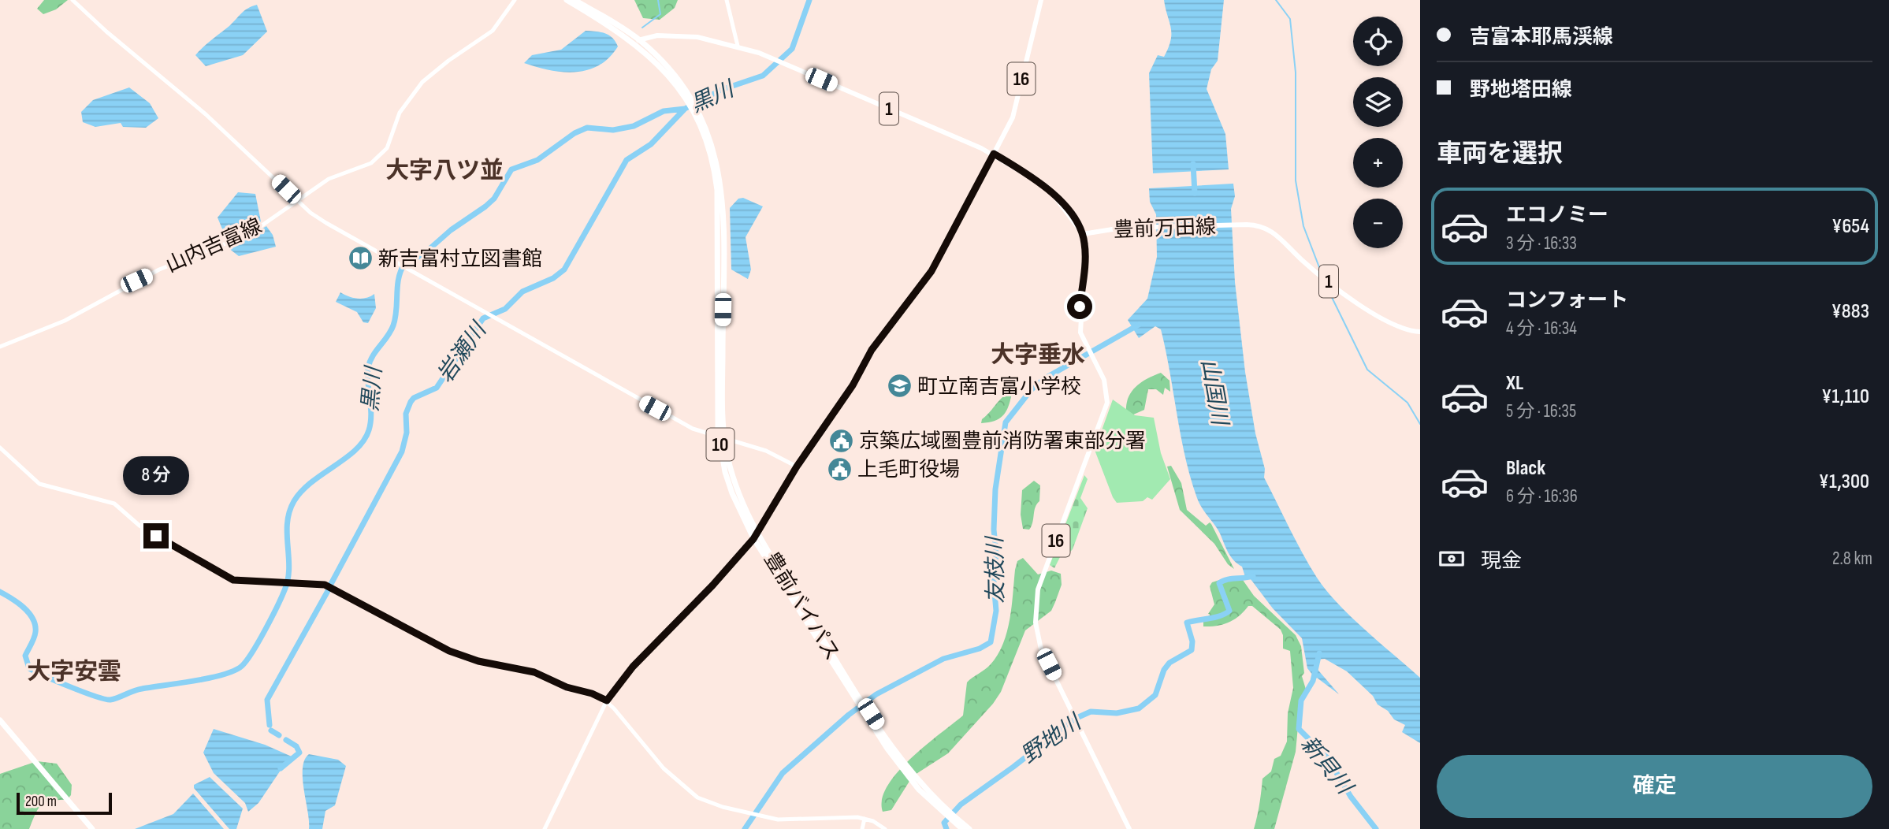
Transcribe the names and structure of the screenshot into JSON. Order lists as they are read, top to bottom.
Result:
{
  "streets": {
    "highway": ["10", "豊前バイパス"],
    "main road": [
      "16",
      "1",
      "豊前万田線",
      "山内吉富線"
    ]
  },
  "crossings": [
    ["16", "1"],
    ["16", "豊前万田線"],
    ["1", "豊前万田線"],
    ["1", "10"],
    ["1", "豊前バイパス"],
    ["10", "豊前バイパス"]
  ],
  "districts": ["大字八ツ並", "大字垂水", "大字安雲"],
  "water": [
    "黒川",
    "岩瀬川",
    "山国川",
    "友枝川",
    "野地川",
    "新貝川"
  ],
  "places": {
    "library": ["新吉富村立図書館"],
    "school or university": ["町立南吉富小学校"],
    "public building": ["京築広域圏豊前消防署東部分署", "上毛町役場"]
  },
  "scale_bar": "200 m",
  "page": {
    "banner": ["吉富本耶馬渓線", "野地塔田線"],
    "map_buttons": ["+", "−"],
    "heading": "車両を選択",
    "list": [
      {
        "name": "エコノミー",
        "note": "3 分 · 16:33",
        "value": "¥654"
      },
      {
        "name": "コンフォート",
        "note": "4 分 · 16:34",
        "value": "¥883"
      },
      {
        "name": "XL",
        "note": "5 分 · 16:35",
        "value": "¥1,110"
      },
      {
        "name": "Black",
        "note": "6 分 · 16:36",
        "value": "¥1,300"
      }
    ],
    "bubble": "8 分",
    "pay": ["現金", "2.8 km"],
    "buttons": "確定",
    "scale": "200 m"
  }
}
